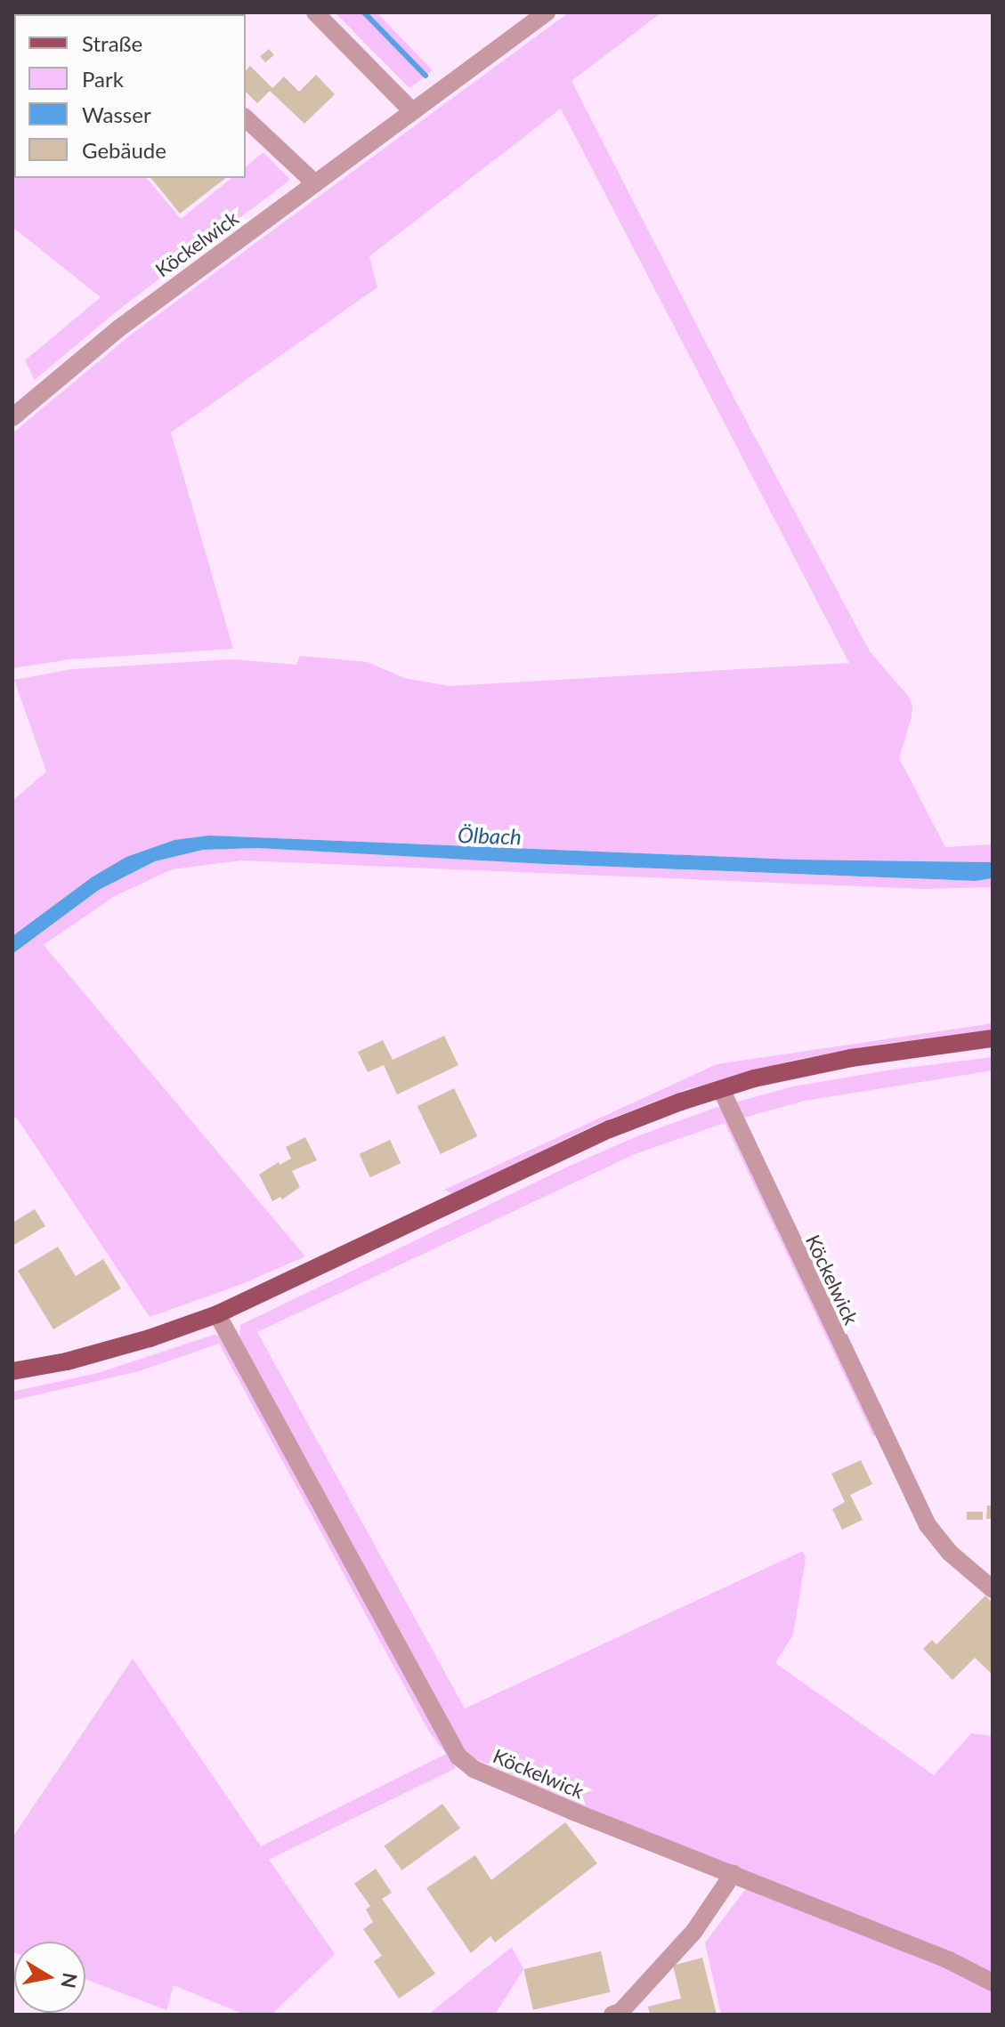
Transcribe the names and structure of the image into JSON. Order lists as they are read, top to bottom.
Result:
{
  "streets": {
    "street": ["Köckelwick"]
  },
  "water": ["Ölbach"],
  "legend": [
    "Straße",
    "Park",
    "Wasser",
    "Gebäude"
  ],
  "north": "right"
}
